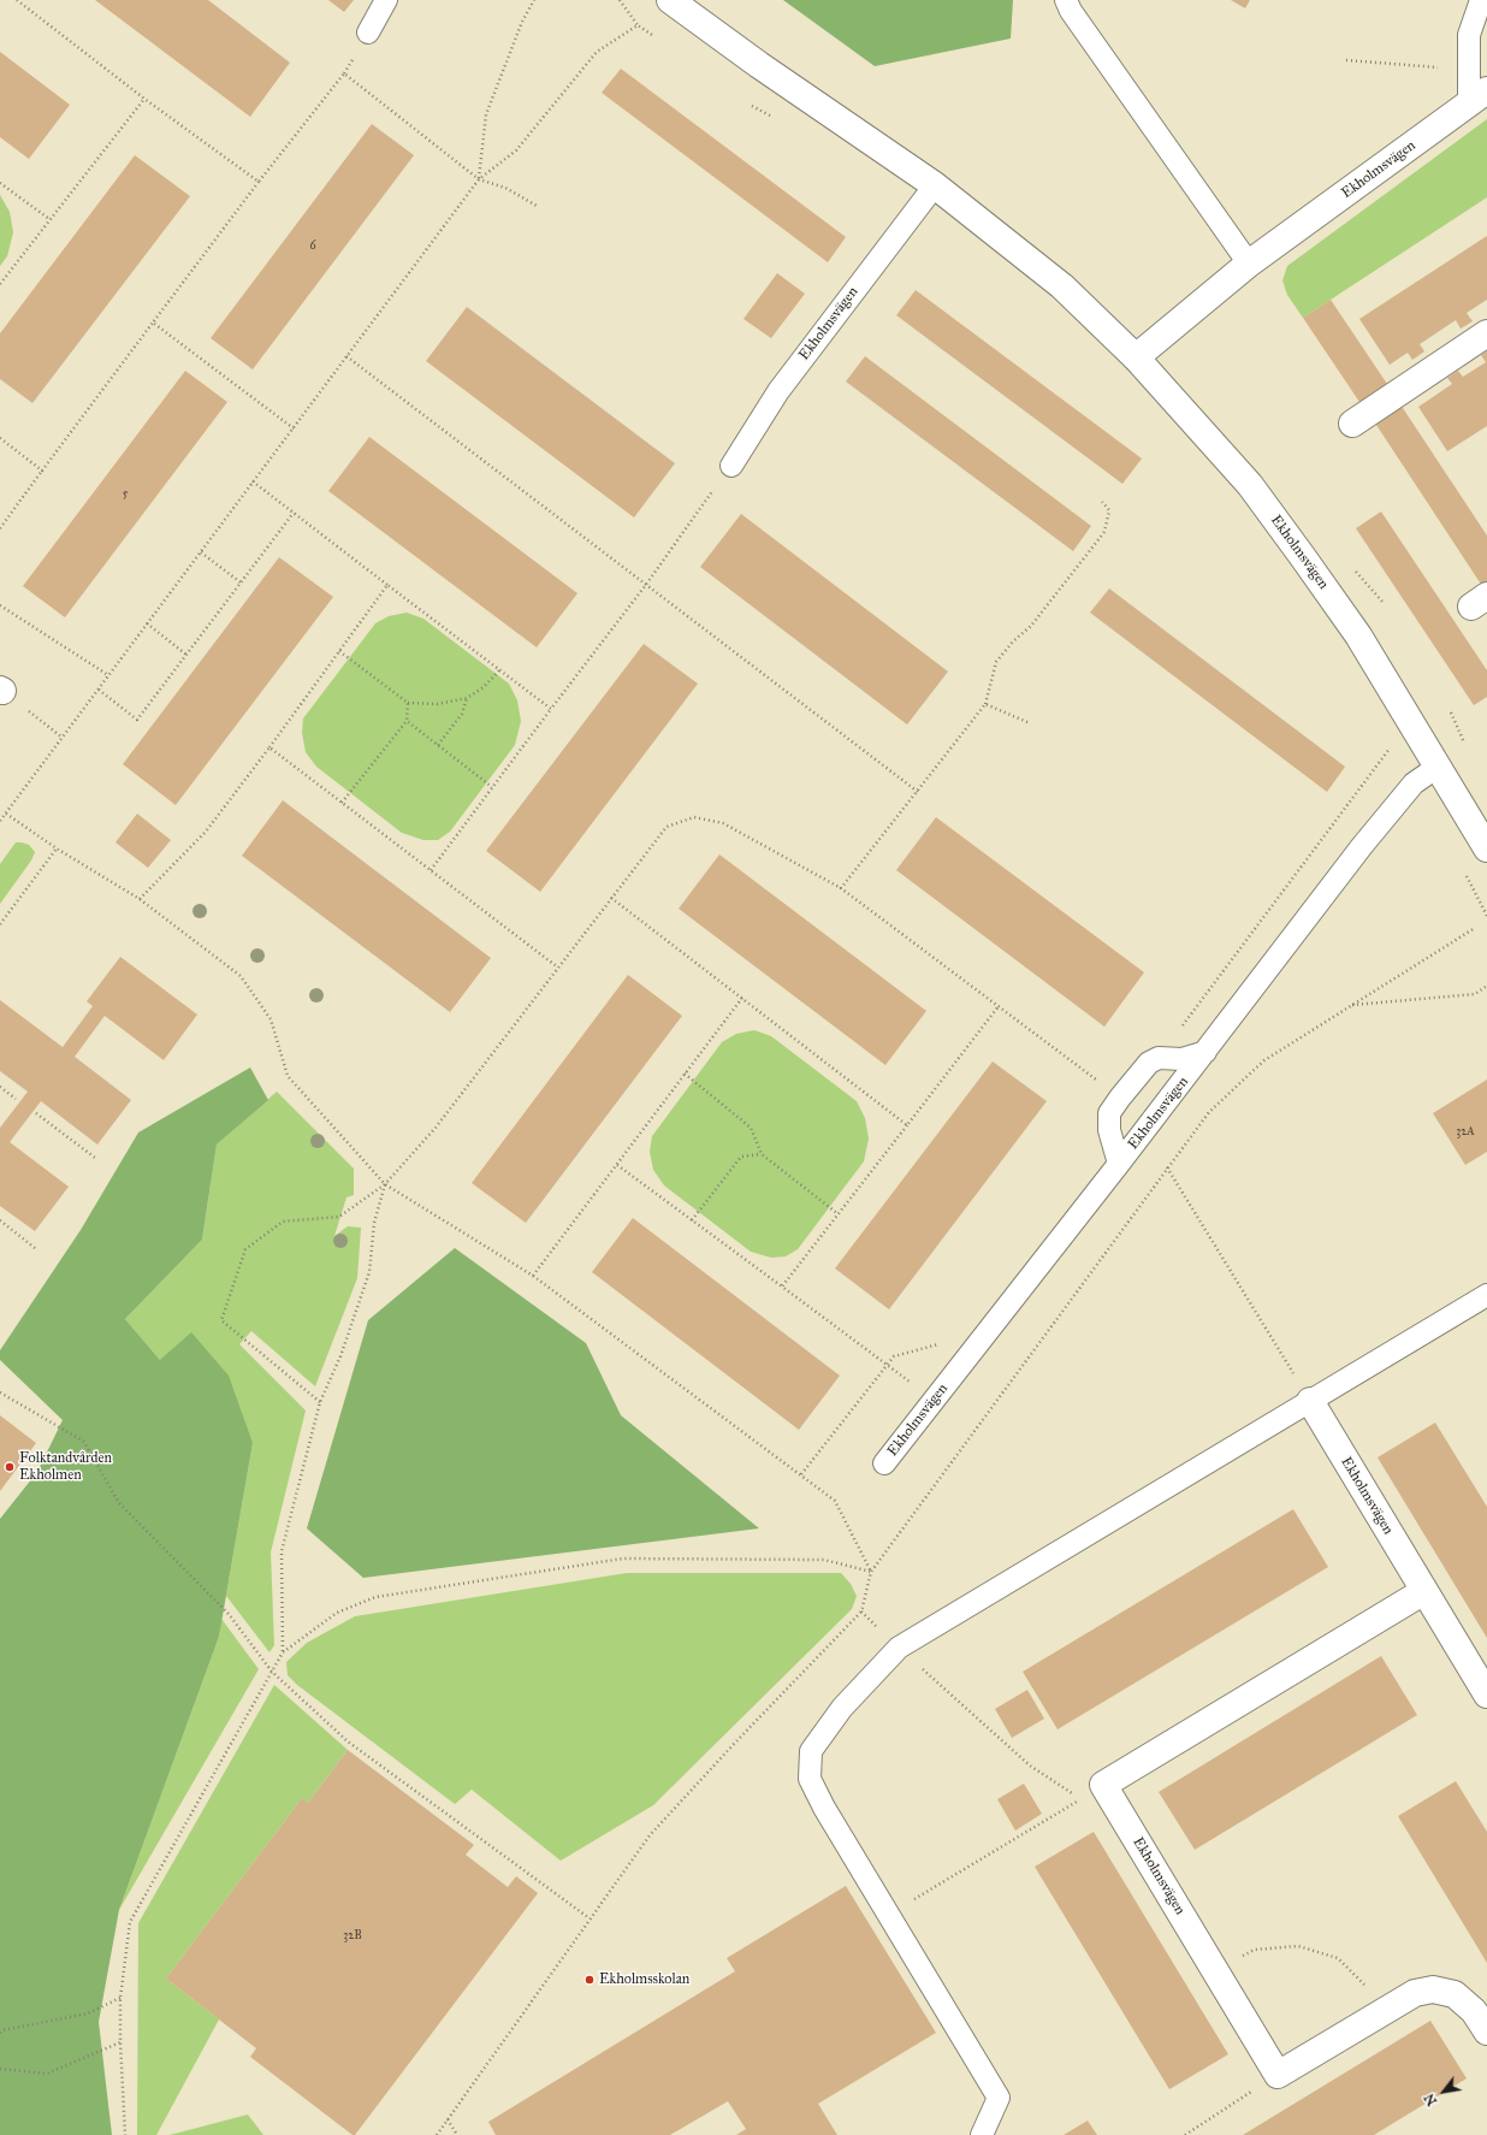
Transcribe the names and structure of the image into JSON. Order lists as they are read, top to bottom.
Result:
{
  "streets": {
    "street": ["Ekholmsvägen"]
  },
  "places": ["Folktandvården Ekholmen", "Ekholmsskolan"],
  "house_numbers": [
    "6",
    "5",
    "32A",
    "32B"
  ],
  "north": "bottom left"
}
